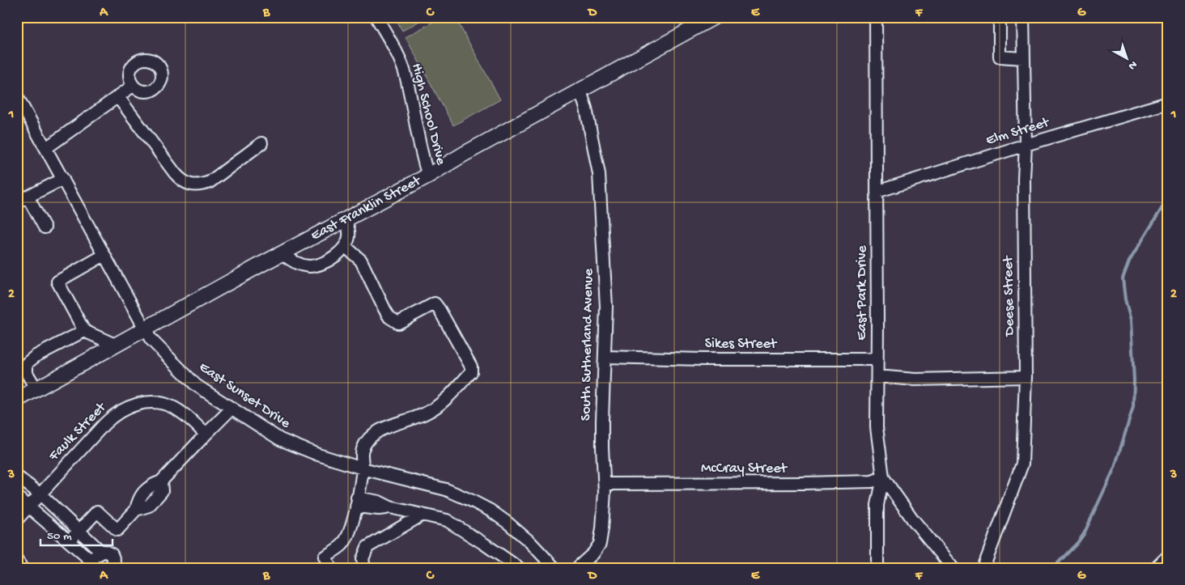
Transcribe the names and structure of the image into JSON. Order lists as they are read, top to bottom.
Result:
{
  "streets": {
    "main road": ["East Franklin Street"],
    "street": [
      "High School Drive",
      "Elm Street",
      "East Park Drive",
      "Deese Street",
      "Sikes Street",
      "South Sutherland Avenue",
      "East Sunset Drive",
      "Faulk Street",
      "McCray Street"
    ]
  },
  "crossings": [
    ["High School Drive", "East Franklin Street"],
    ["Elm Street", "East Park Drive"],
    ["Elm Street", "Deese Street"],
    ["East Franklin Street", "South Sutherland Avenue"],
    ["East Franklin Street", "East Sunset Drive"],
    ["East Park Drive", "Sikes Street"],
    ["East Park Drive", "McCray Street"],
    ["Sikes Street", "South Sutherland Avenue"],
    ["South Sutherland Avenue", "McCray Street"]
  ],
  "scale_bar": "50 m",
  "north": "bottom right",
  "grid": {
    "columns": [
      "A",
      "B",
      "C",
      "D",
      "E",
      "F",
      "G"
    ],
    "rows": ["1", "2", "3"]
  }
}
